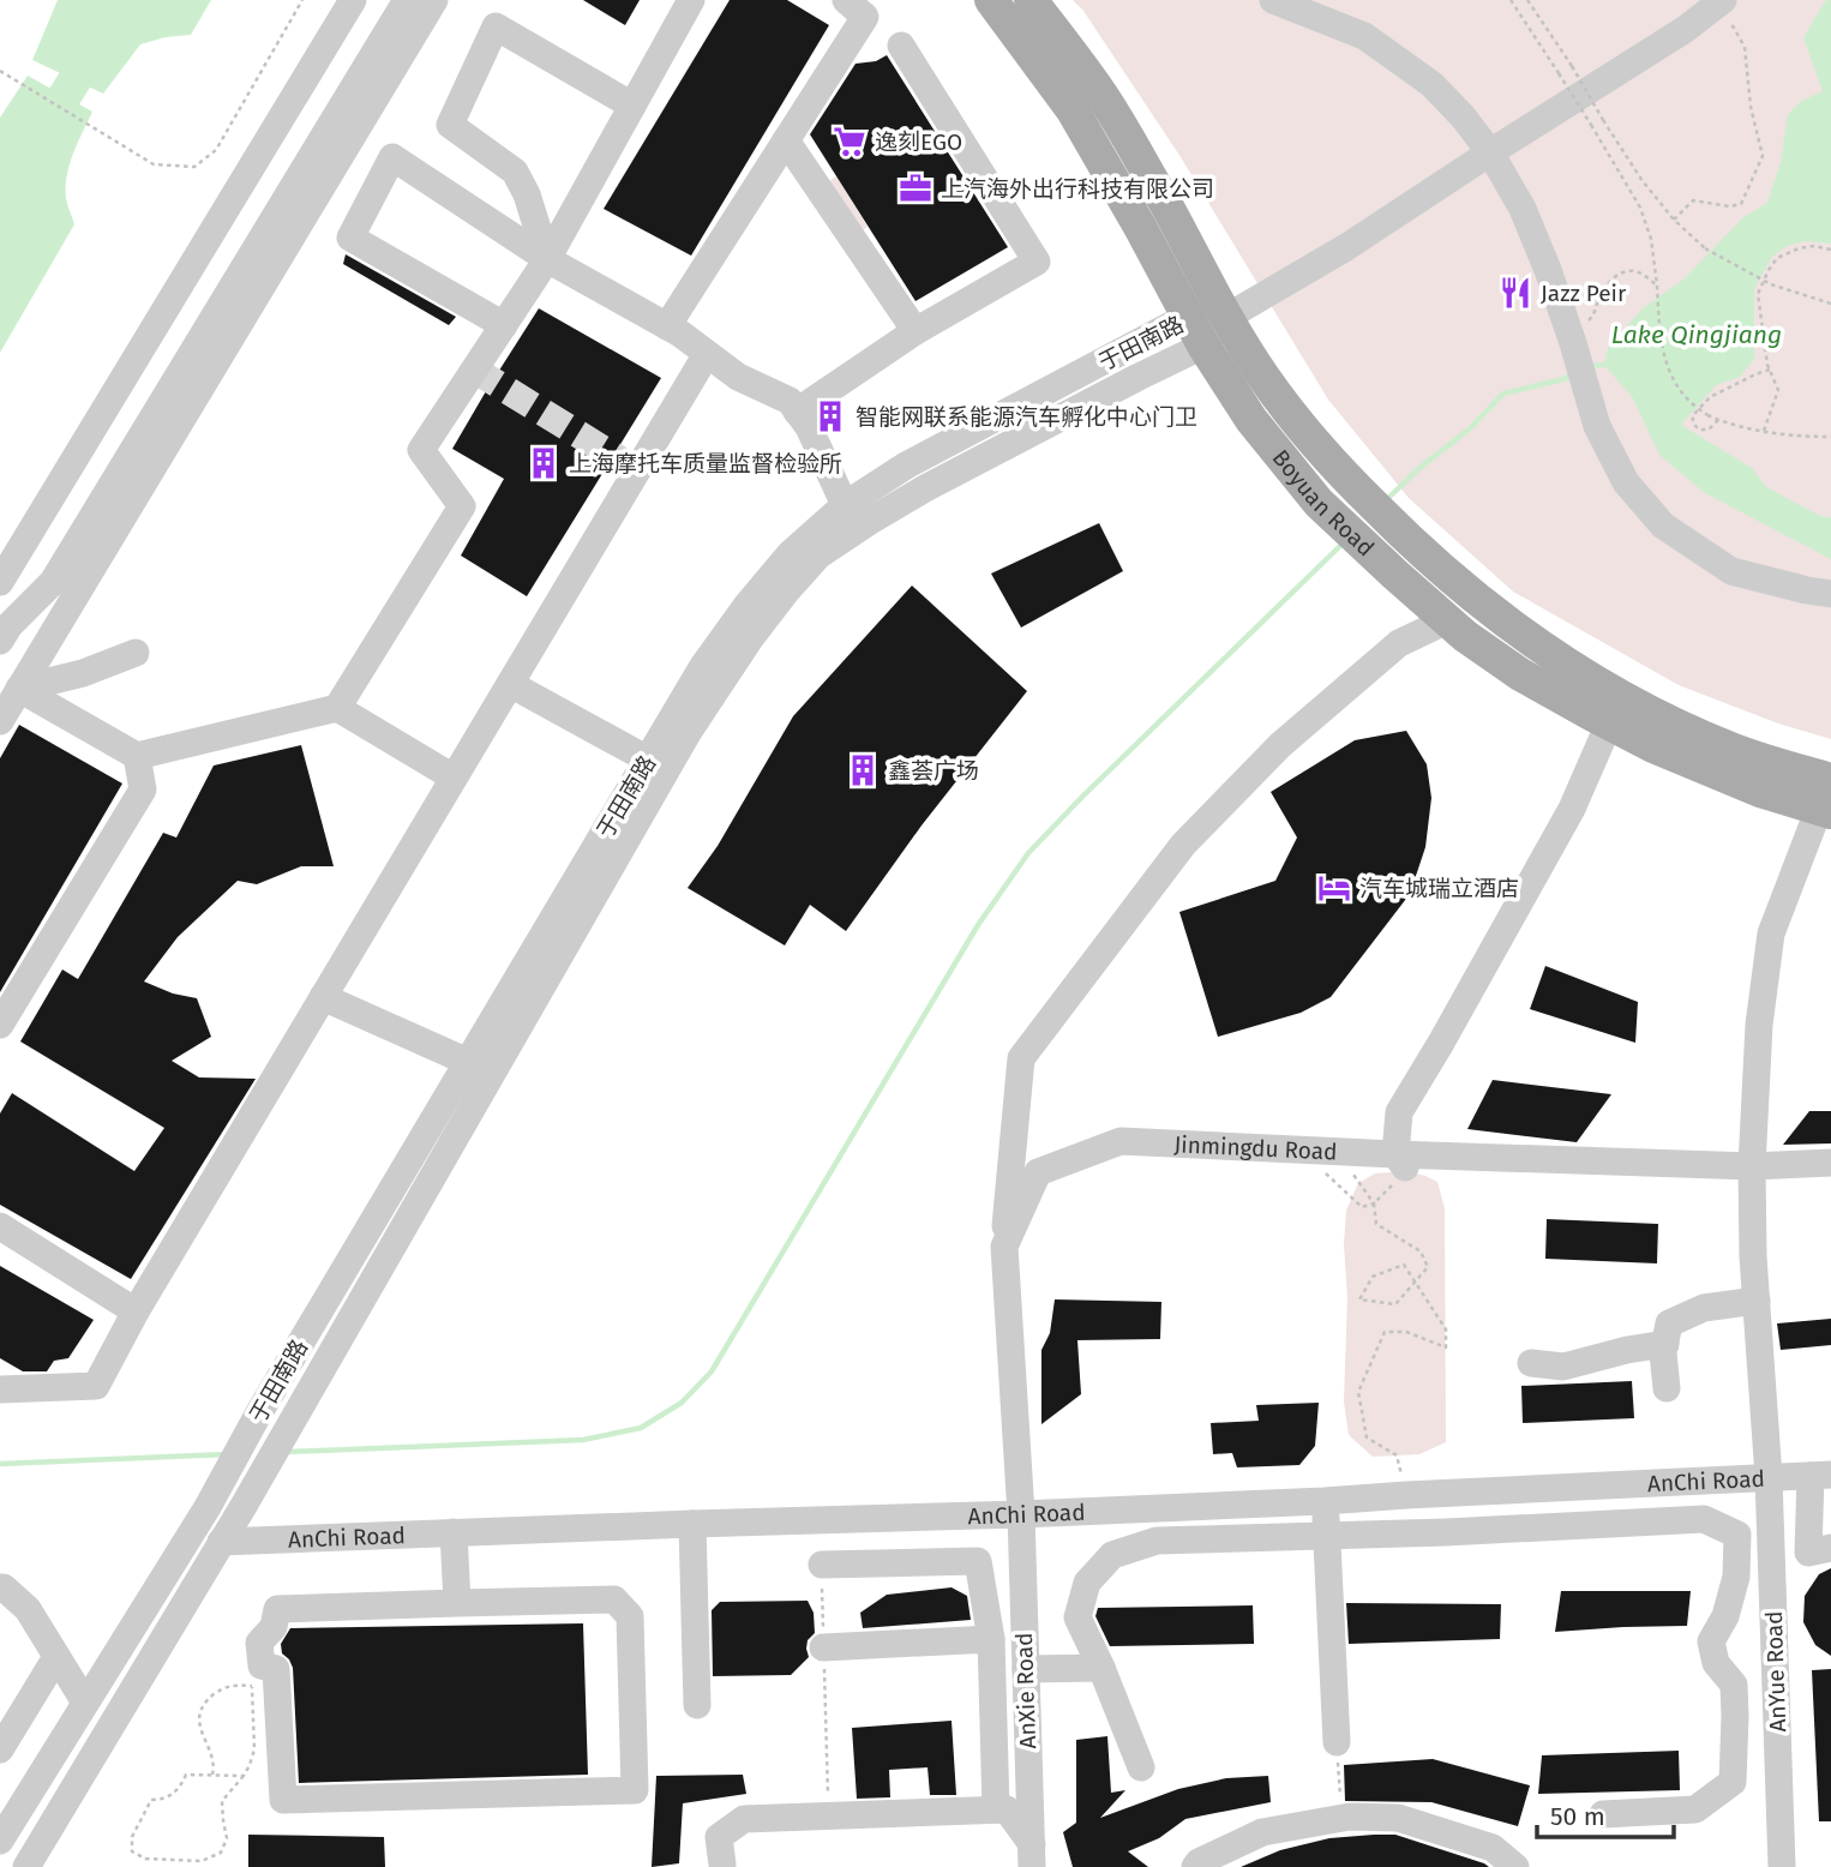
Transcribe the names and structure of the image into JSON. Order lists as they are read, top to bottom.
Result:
{
  "streets": {
    "main road": ["Boyuan Road"],
    "street": [
      "于田南路",
      "Jinmingdu Road",
      "AnChi Road",
      "AnYue Road",
      "AnXie Road"
    ]
  },
  "crossings": [
    ["于田南路", "Boyuan Road"],
    ["于田南路", "AnChi Road"],
    ["Boyuan Road", "AnYue Road"],
    ["Jinmingdu Road", "AnChi Road"],
    ["Jinmingdu Road", "AnYue Road"],
    ["Jinmingdu Road", "AnXie Road"],
    ["AnChi Road", "AnYue Road"],
    ["AnChi Road", "AnXie Road"]
  ],
  "water": ["Lake Qingjiang"],
  "places": {
    "supermarket": ["逸刻EGO"],
    "office": ["上汽海外出行科技有限公司"],
    "restaurant": ["Jazz Peir"],
    "building": ["智能网联系能源汽车孵化中心门卫", "上海摩托车质量监督检验所", "鑫荟广场"],
    "hotel": ["汽车城瑞立酒店"]
  },
  "scale_bar": "50 m"
}
